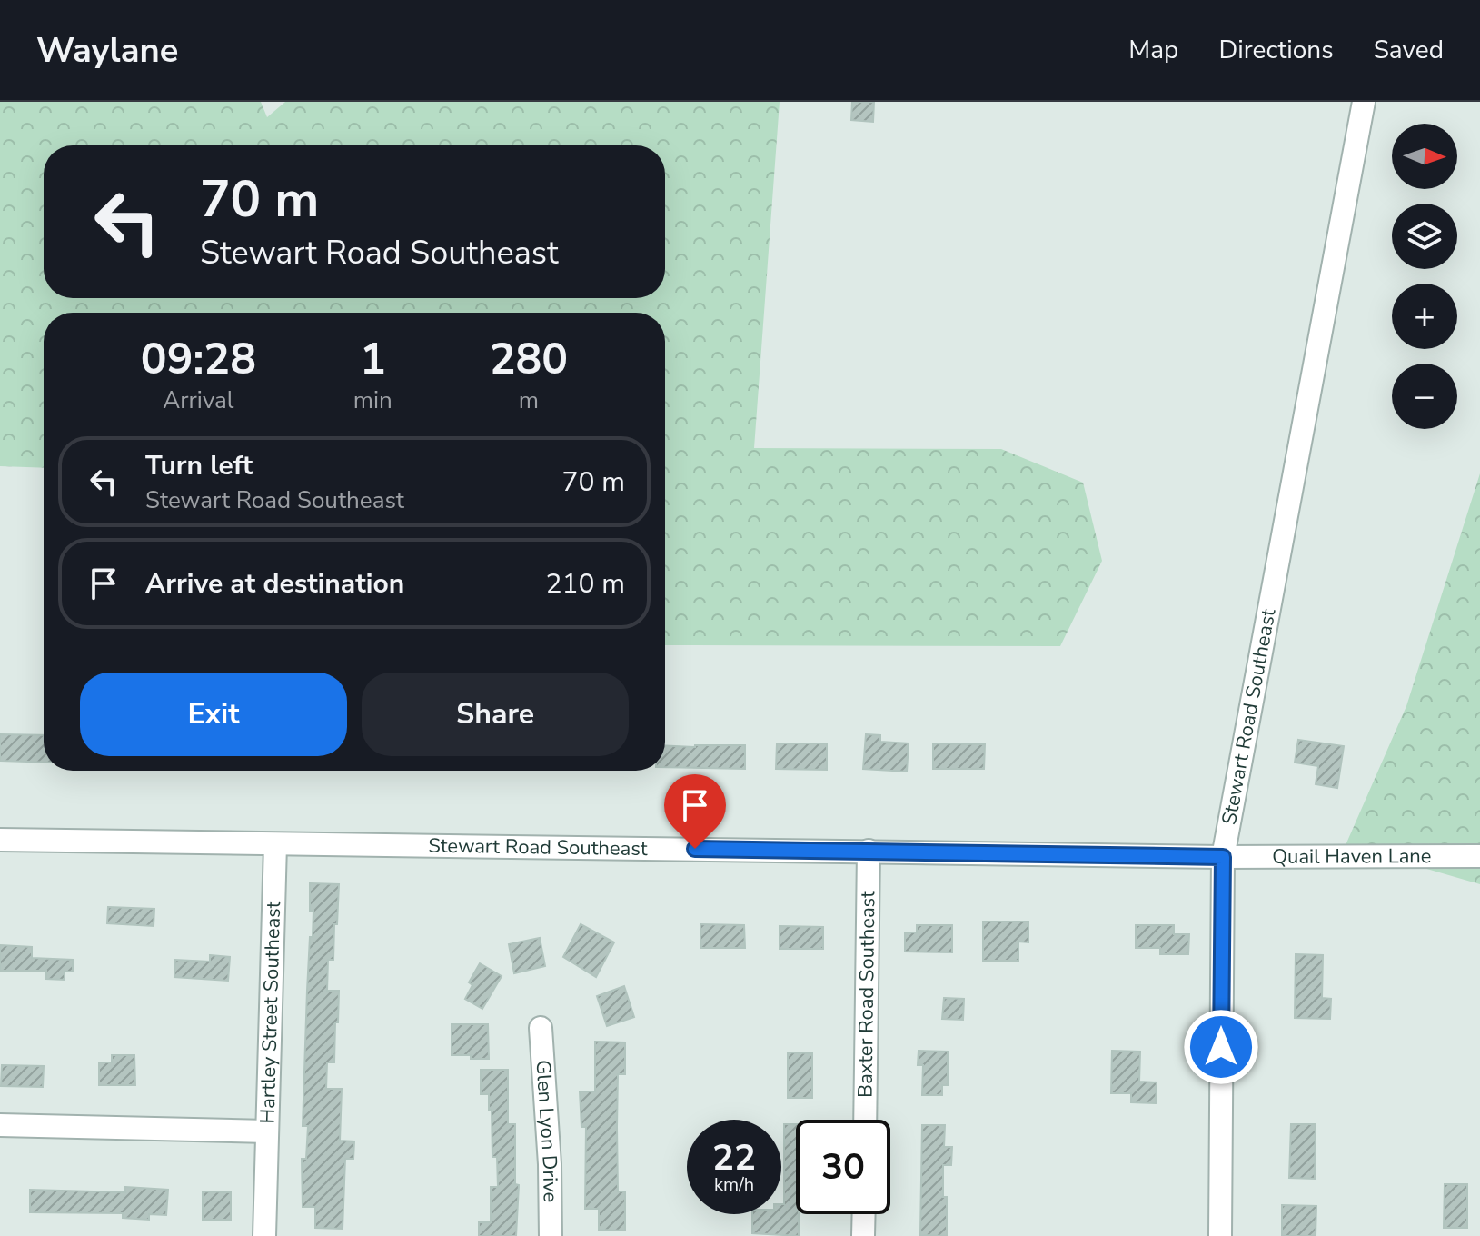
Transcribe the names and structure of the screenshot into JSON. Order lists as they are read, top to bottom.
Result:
{
  "streets": {
    "street": [
      "Stewart Road Southeast",
      "Quail Haven Lane",
      "Baxter Road Southeast",
      "Hartley Street Southeast",
      "Glen Lyon Drive"
    ]
  },
  "crossings": [
    ["Stewart Road Southeast", "Quail Haven Lane"],
    ["Stewart Road Southeast", "Baxter Road Southeast"],
    ["Stewart Road Southeast", "Hartley Street Southeast"]
  ],
  "north": "right",
  "page": {
    "header": "Waylane",
    "nav": ["Map", "Directions", "Saved"],
    "map_buttons": ["+", "−"],
    "turn": ["70 m", "Stewart Road Southeast"],
    "eta": [
      "09:28",
      "Arrival",
      "1",
      "min",
      "280",
      "m"
    ],
    "list": [
      {
        "name": "Turn left",
        "note": "Stewart Road Southeast",
        "value": "70 m"
      },
      {
        "name": "Arrive at destination",
        "value": "210 m"
      }
    ],
    "buttons": ["Exit", "Share"],
    "speed": "22 km/h",
    "limit": "30"
  }
}
